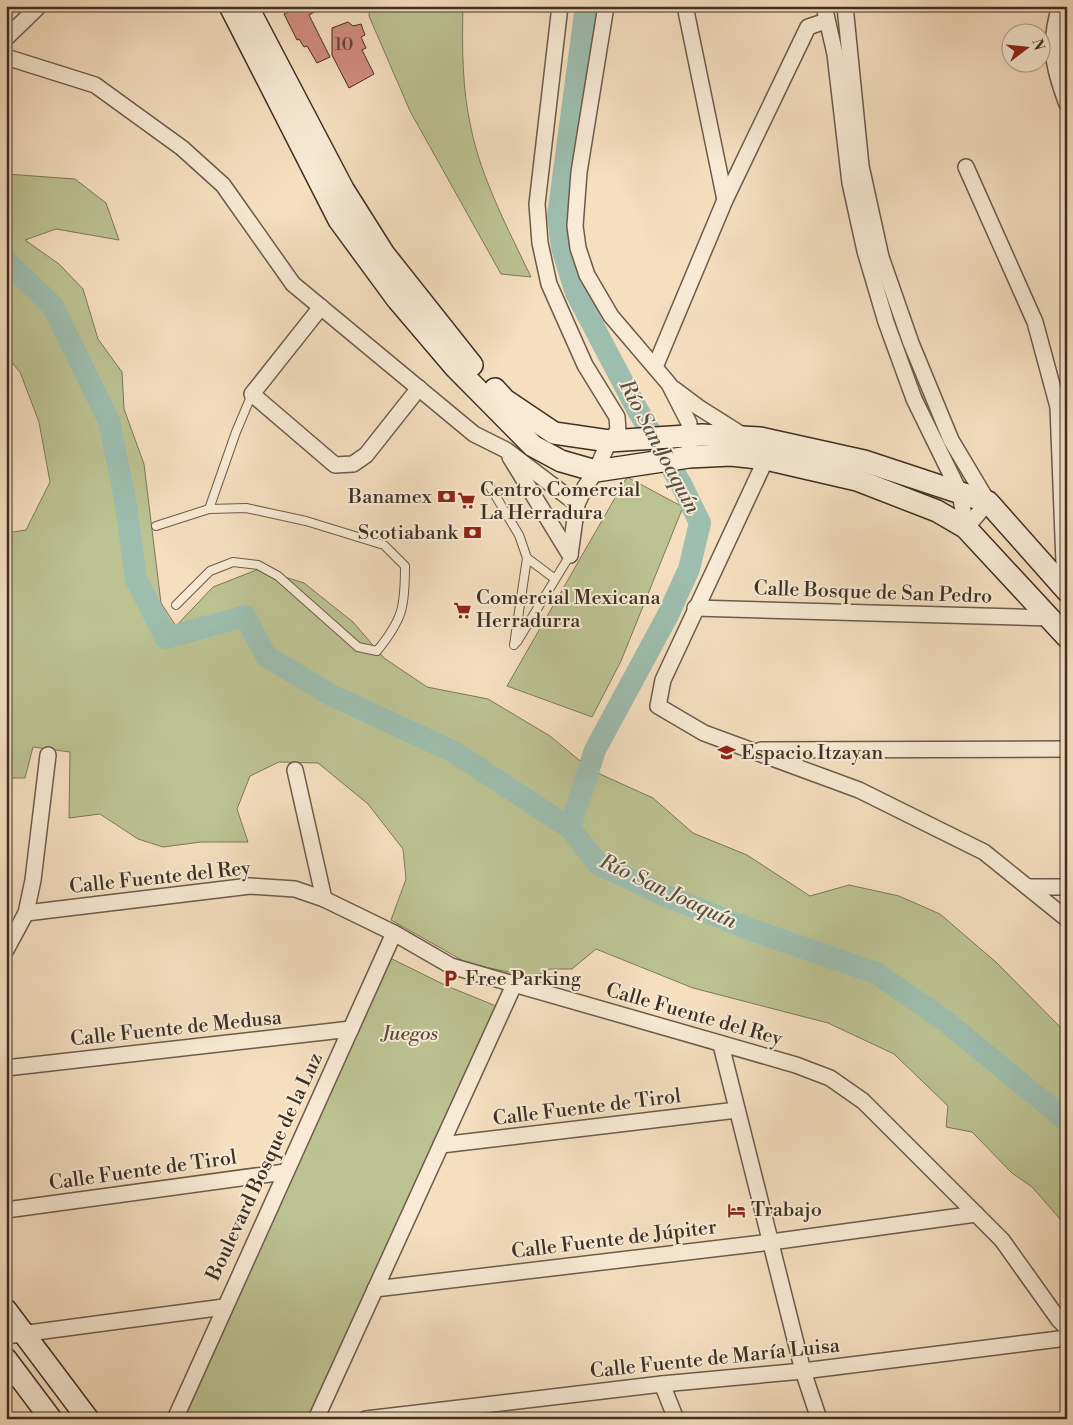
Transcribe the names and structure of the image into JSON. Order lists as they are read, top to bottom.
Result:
{
  "streets": {
    "street": [
      "Calle Bosque de San Pedro",
      "Calle Fuente del Rey",
      "Calle Fuente de Medusa",
      "Calle Fuente de Tirol",
      "Boulevard Bosque de la Luz",
      "Calle Fuente de Júpiter",
      "Calle Fuente de María Luisa"
    ]
  },
  "crossings": [
    ["Calle Fuente del Rey", "Boulevard Bosque de la Luz"],
    ["Calle Fuente del Rey", "Calle Fuente de Júpiter"],
    ["Calle Fuente de Medusa", "Boulevard Bosque de la Luz"],
    ["Calle Fuente de Tirol", "Boulevard Bosque de la Luz"]
  ],
  "water": ["Río San Joaquín"],
  "parks": ["Juegos"],
  "places": {
    "bank": ["Banamex", "Scotiabank"],
    "supermarket": ["Centro Comercial La Herradura", "Comercial Mexicana Herradurra"],
    "school or university": ["Espacio Itzayan"],
    "parking": ["Free Parking"],
    "hotel": ["Trabajo"]
  },
  "house_numbers": ["10"],
  "north": "right"
}
